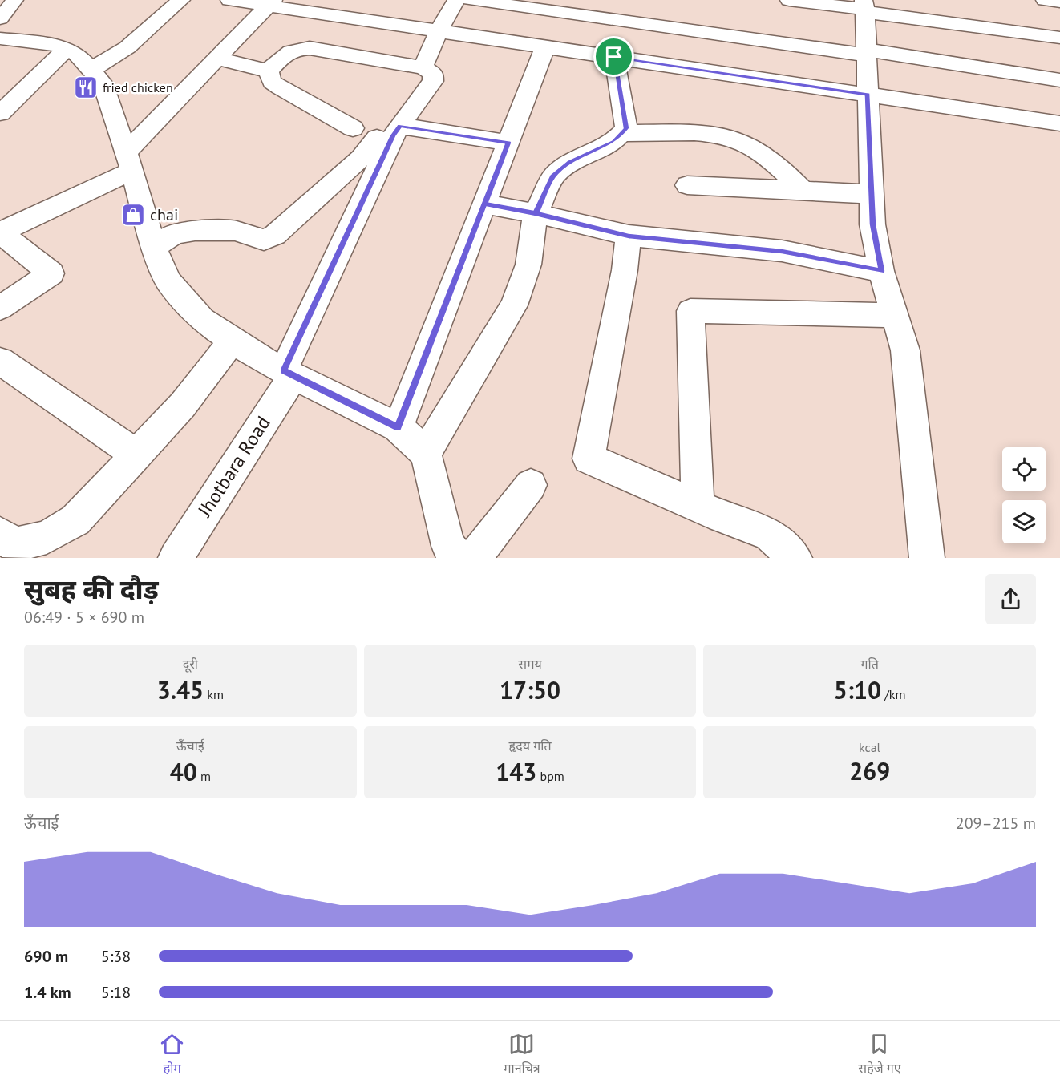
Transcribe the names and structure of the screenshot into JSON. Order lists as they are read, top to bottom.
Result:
{
  "streets": {
    "street": ["Jhotbara Road"]
  },
  "places": {
    "restaurant": ["fried chicken"],
    "shop": ["chai"]
  },
  "page": {
    "heading": ["सुबह की दौड़", "06:49 · 5 × 690 m"],
    "stats": [
      ["दूरी", "3.45 km"],
      ["समय", "17:50"],
      ["गति", "5:10 /km"],
      ["ऊँचाई", "40 m"],
      ["हृदय गति", "143 bpm"],
      ["kcal", "269"]
    ],
    "chart": ["ऊँचाई", "209–215 m"],
    "list": [
      {
        "name": "690 m",
        "note": "5:38"
      },
      {
        "name": "1.4 km",
        "note": "5:18"
      }
    ],
    "tabs": ["होम", "मानचित्र", "सहेजे गए"]
  }
}
